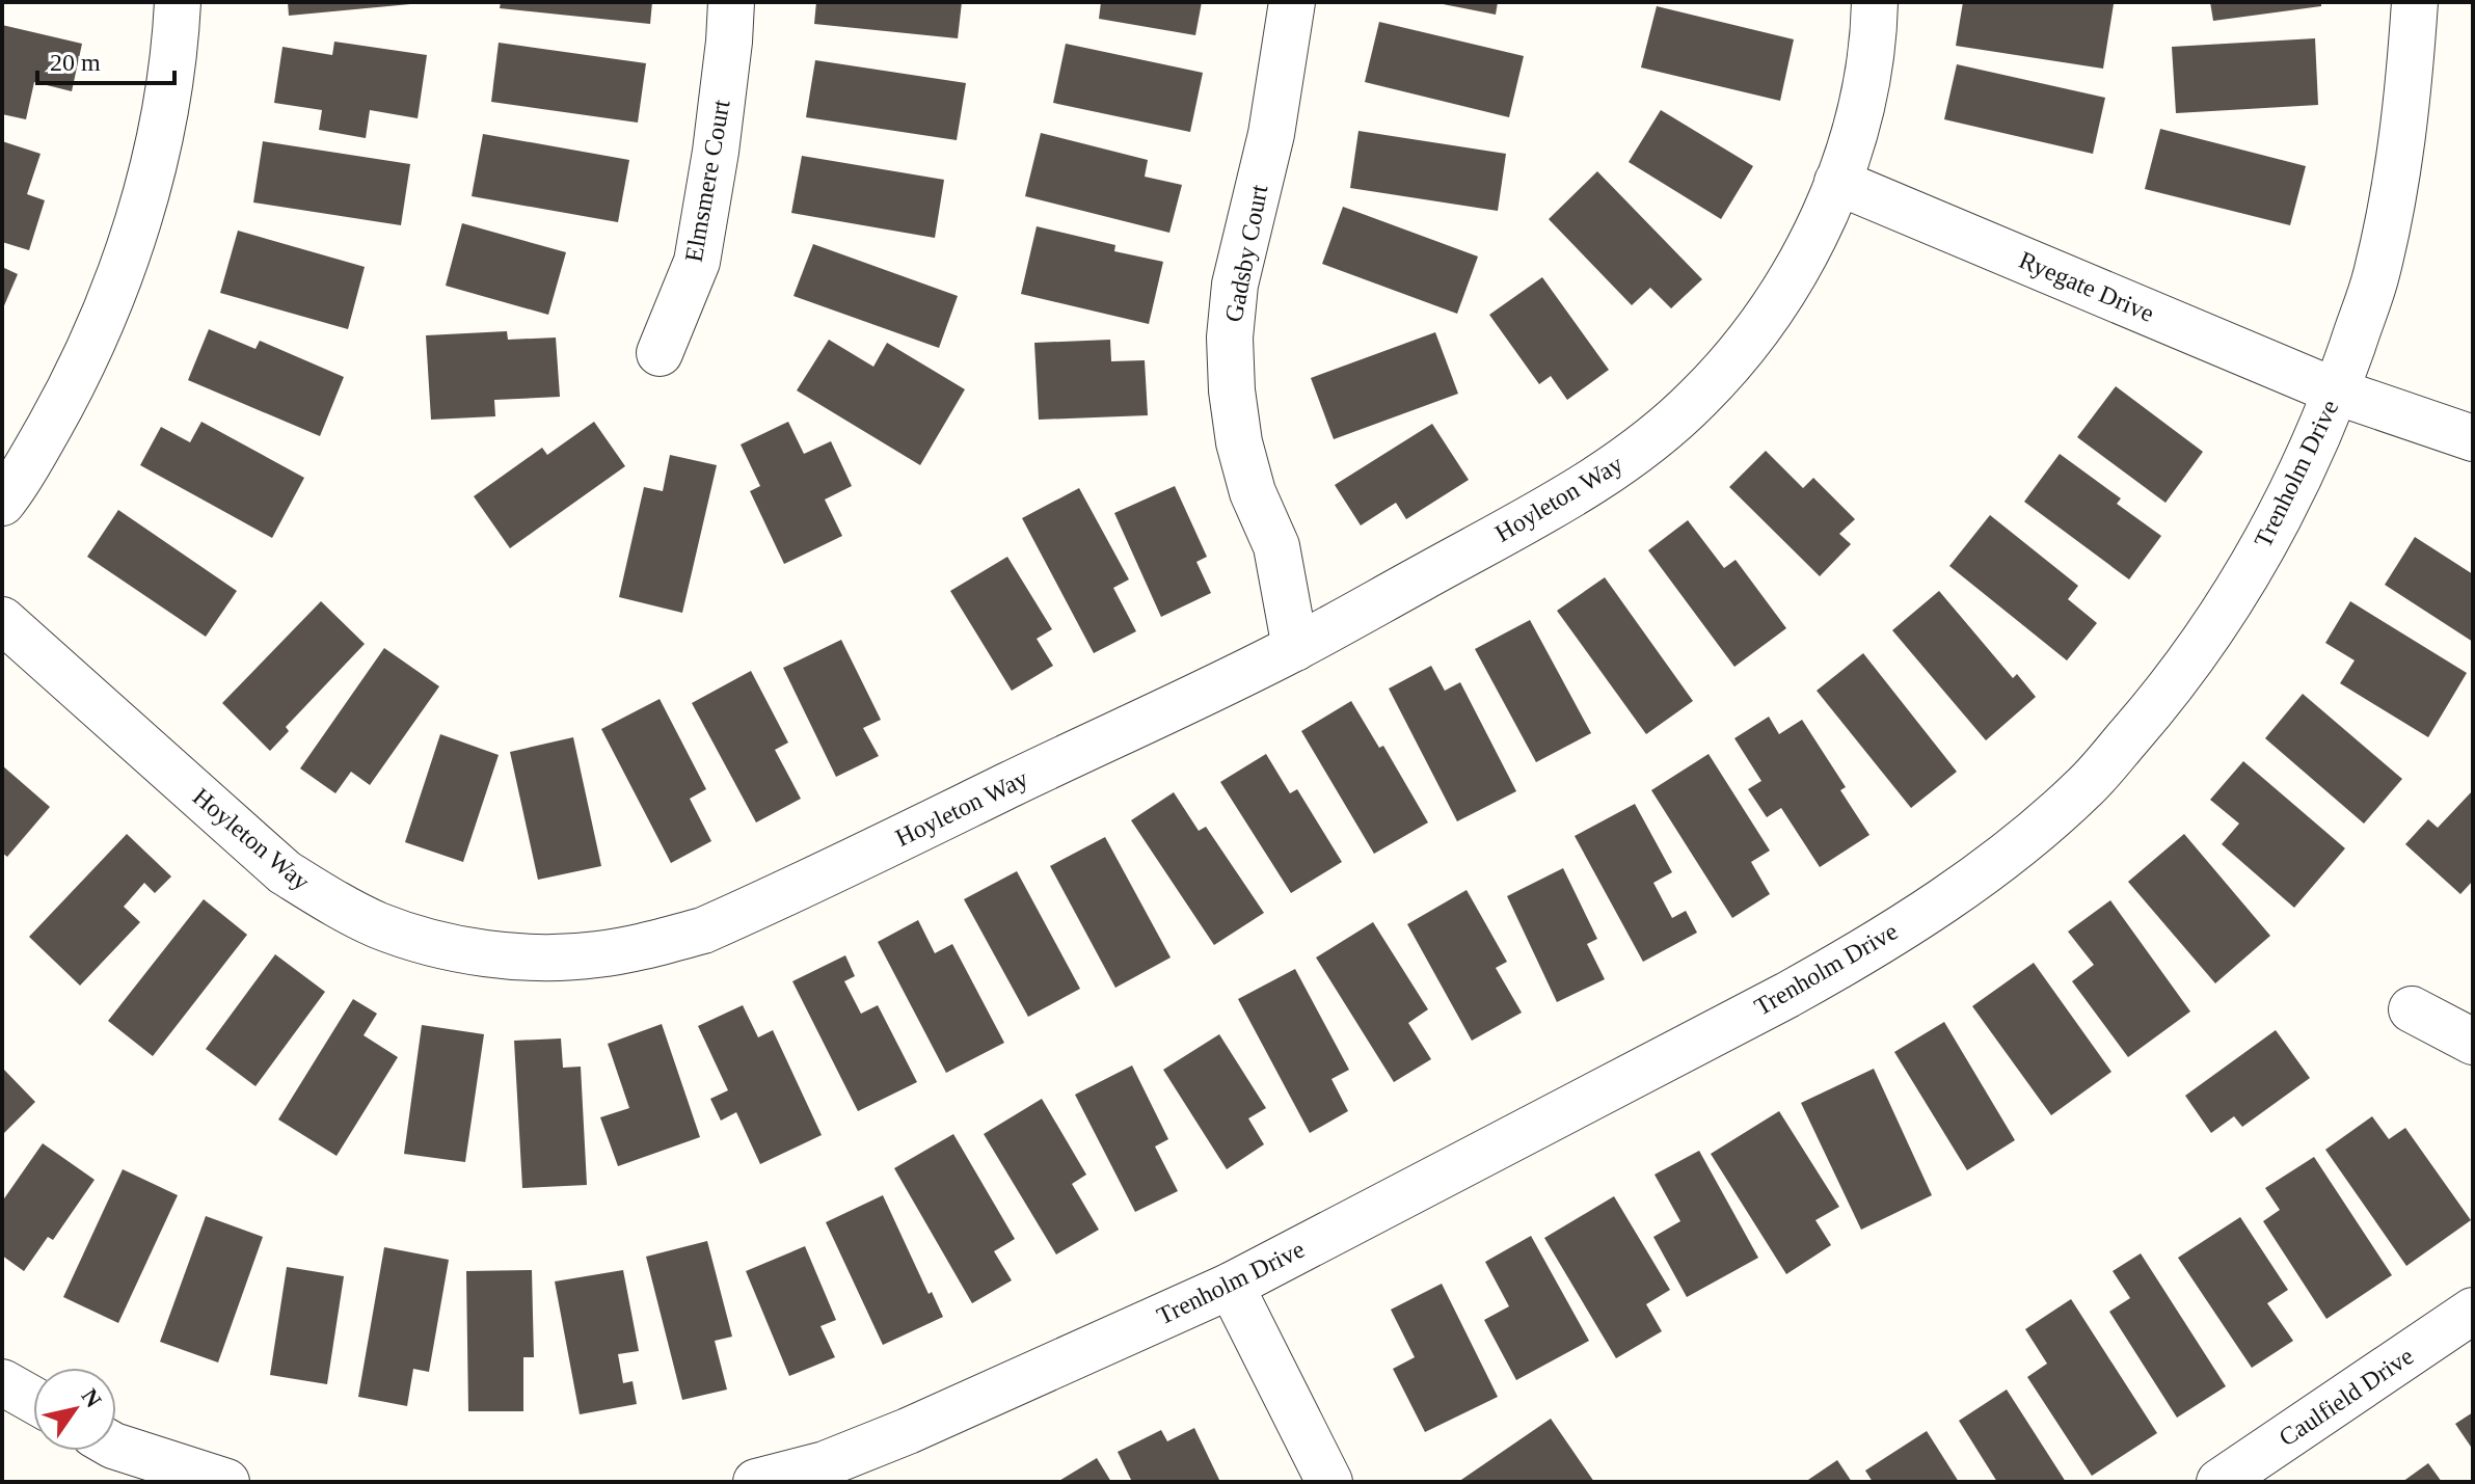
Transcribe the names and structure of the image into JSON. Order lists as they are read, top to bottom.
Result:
{
  "streets": {
    "street": [
      "Elmsmere Court",
      "Gadsby Court",
      "Ryegate Drive",
      "Trenholm Drive",
      "Hoyleton Way",
      "Caulfield Drive"
    ]
  },
  "crossings": [
    ["Gadsby Court", "Hoyleton Way"],
    ["Ryegate Drive", "Trenholm Drive"],
    ["Ryegate Drive", "Hoyleton Way"]
  ],
  "scale_bar": "20 m",
  "north": "top right"
}
